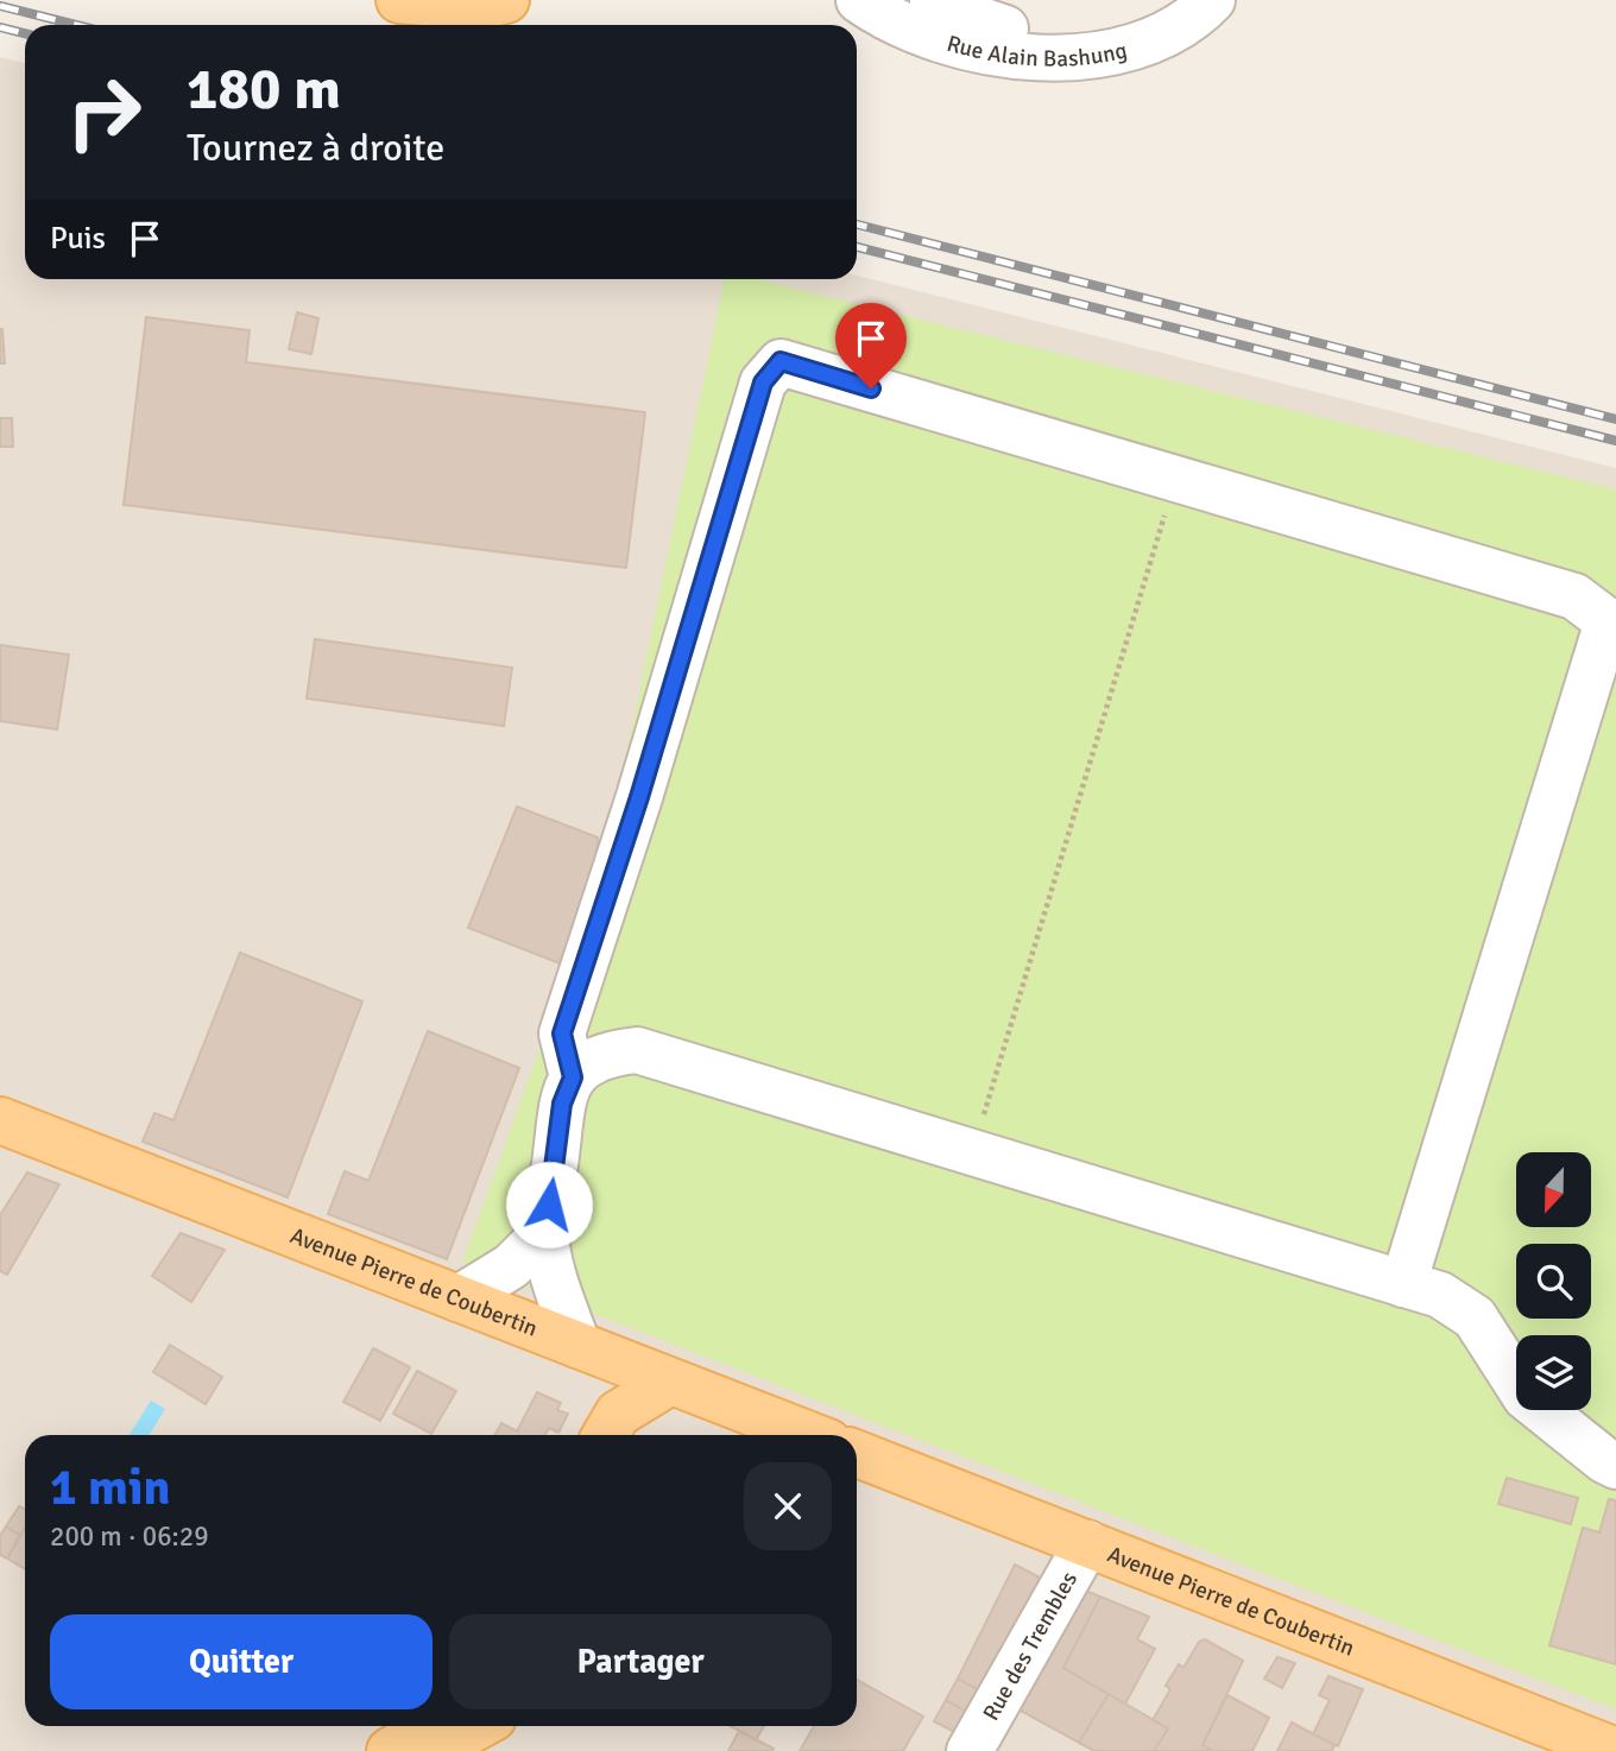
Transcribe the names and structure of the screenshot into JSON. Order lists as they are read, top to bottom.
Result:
{
  "streets": {
    "main road": ["Avenue Pierre de Coubertin"],
    "street": ["Rue Alain Bashung", "Rue des Trembles"]
  },
  "crossings": [
    ["Avenue Pierre de Coubertin", "Rue des Trembles"]
  ],
  "north": "bottom",
  "page": {
    "turn": ["180 m", "Tournez à droite"],
    "then": "Puis",
    "heading": ["1 min", "200 m · 06:29"],
    "buttons": ["Quitter", "Partager"]
  }
}
